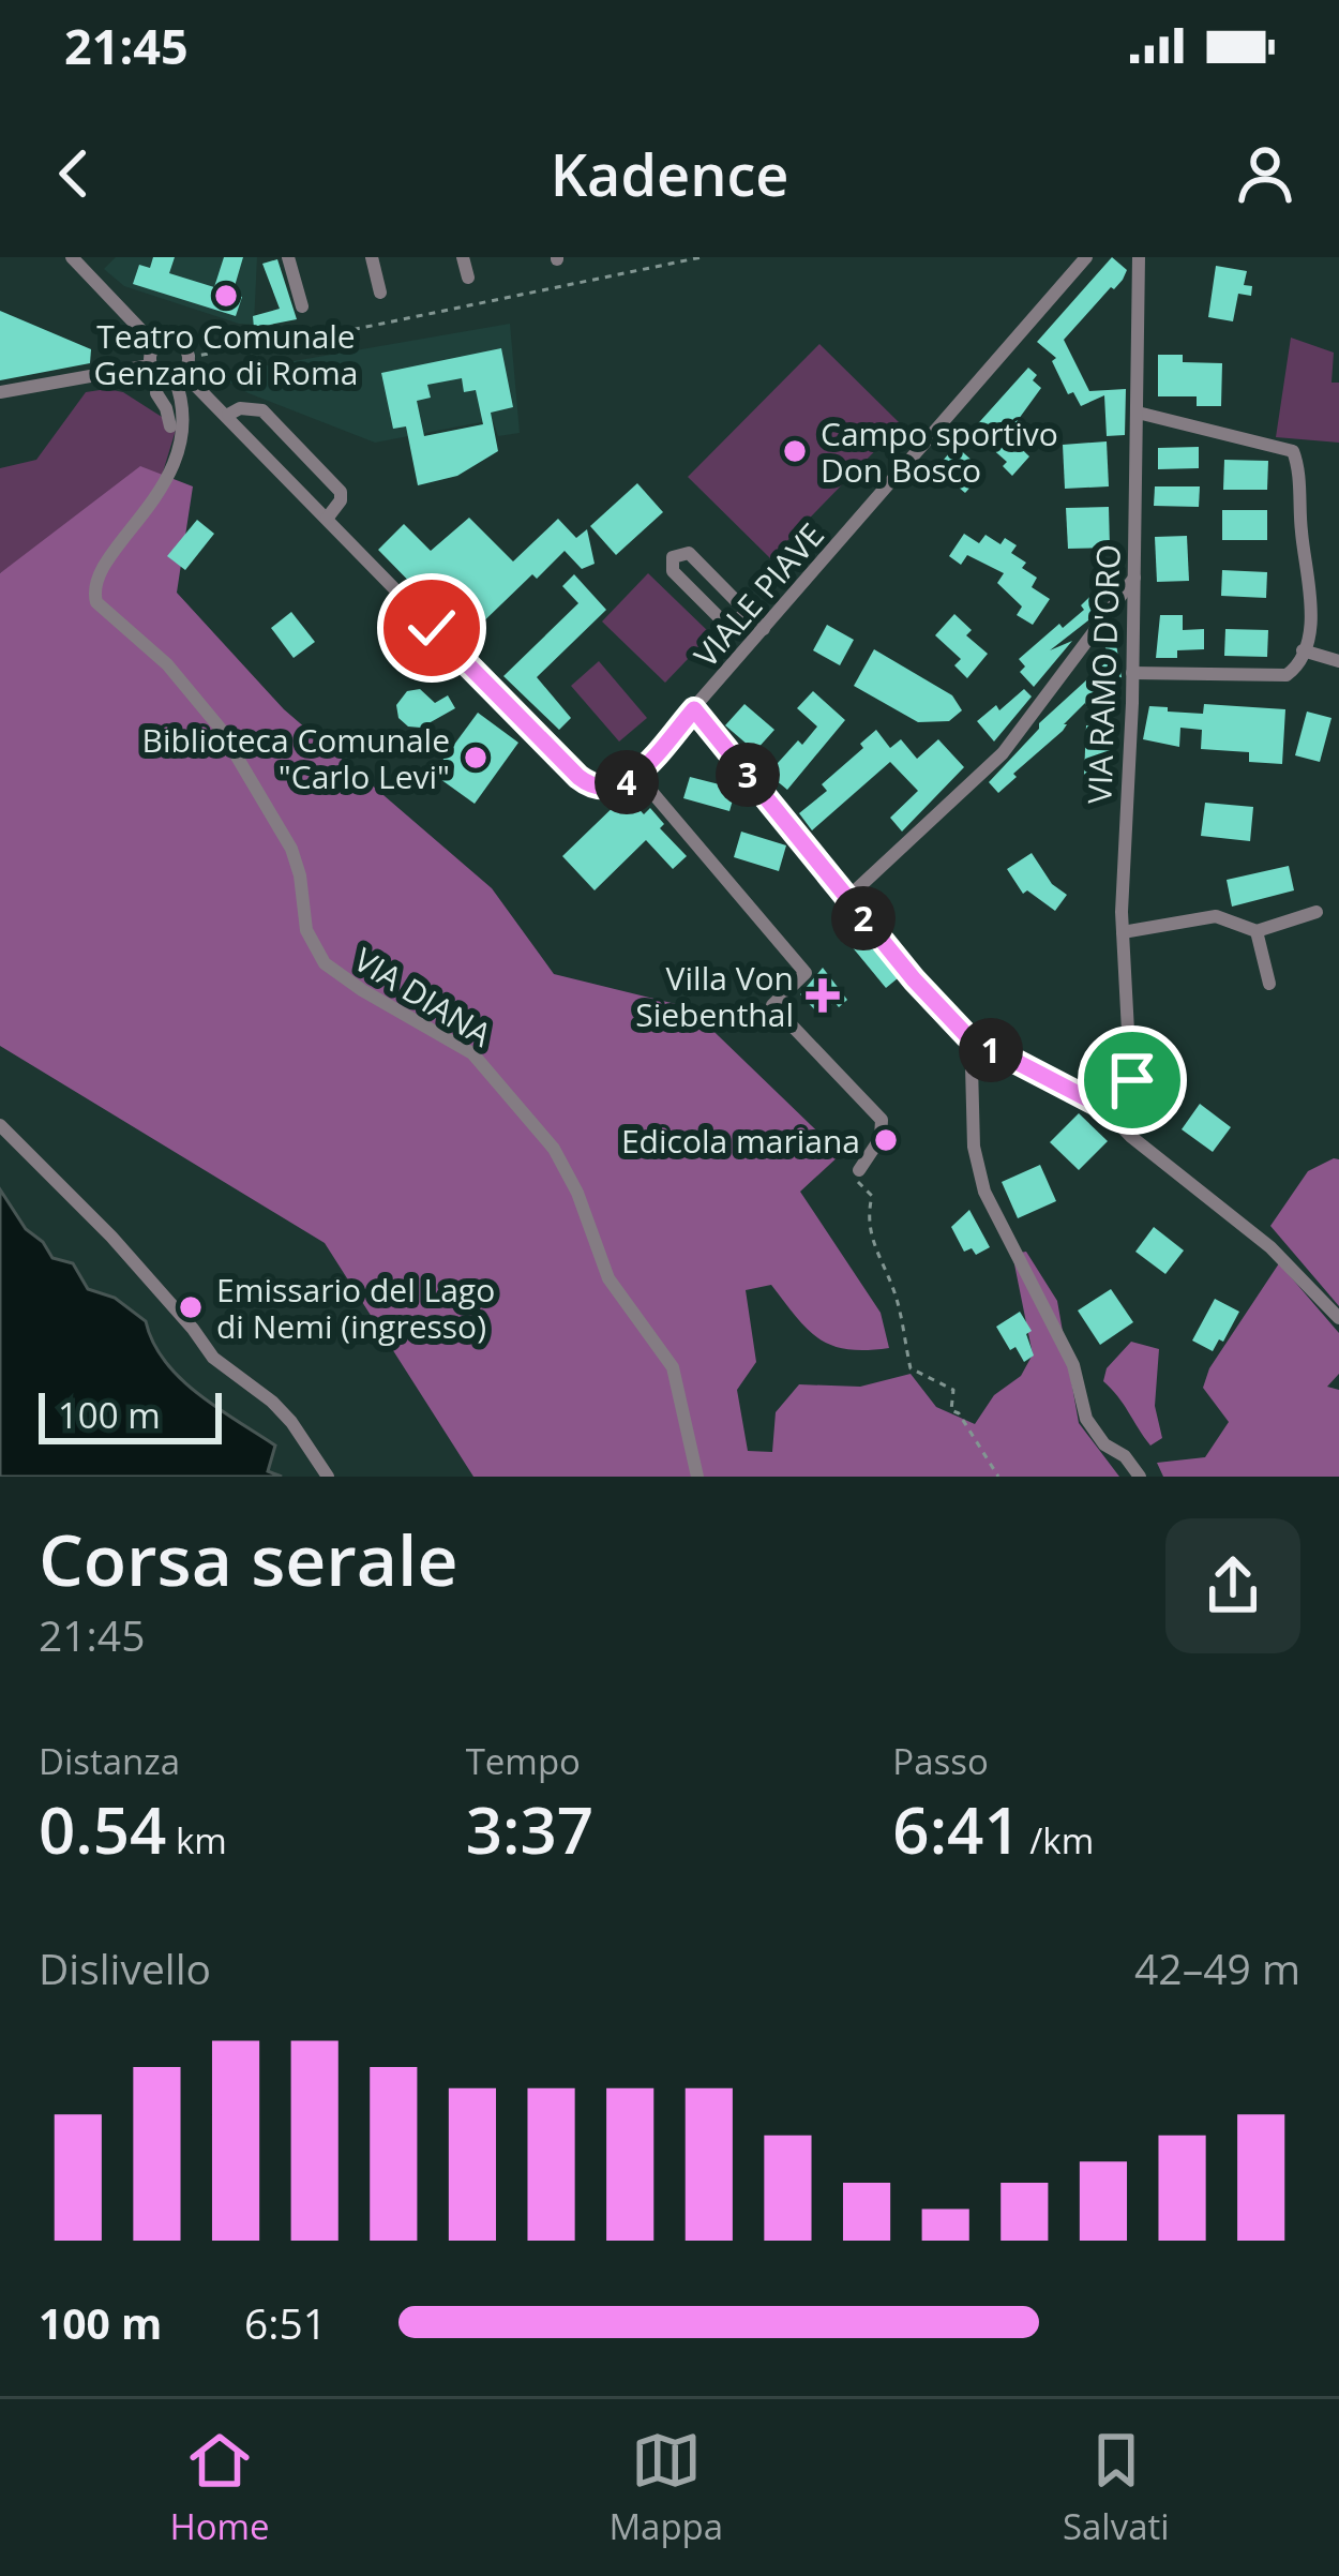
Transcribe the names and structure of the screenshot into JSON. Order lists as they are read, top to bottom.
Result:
{
  "streets": {
    "street": ["VIALE PIAVE", "VIA RAMO D'ORO", "VIA DIANA"]
  },
  "places": {
    "other": [
      "Teatro Comunale Genzano di Roma",
      "Campo sportivo Don Bosco",
      "Biblioteca Comunale \"Carlo Levi\"",
      "Edicola mariana",
      "Emissario del Lago di Nemi (ingresso)"
    ],
    "health": ["Villa Von Siebenthal"]
  },
  "scale_bar": "100 m",
  "page": {
    "status": "21:45",
    "header": "Kadence",
    "pins": [
      "3",
      "4",
      "2",
      "1"
    ],
    "scale": "100 m",
    "heading": ["Corsa serale", "21:45"],
    "stats": [
      ["Distanza", "0.54 km"],
      ["Tempo", "3:37"],
      ["Passo", "6:41 /km"]
    ],
    "chart": ["Dislivello", "42–49 m"],
    "list": [
      {
        "name": "100 m",
        "note": "6:51"
      }
    ],
    "tabs": ["Home", "Mappa", "Salvati"]
  }
}
